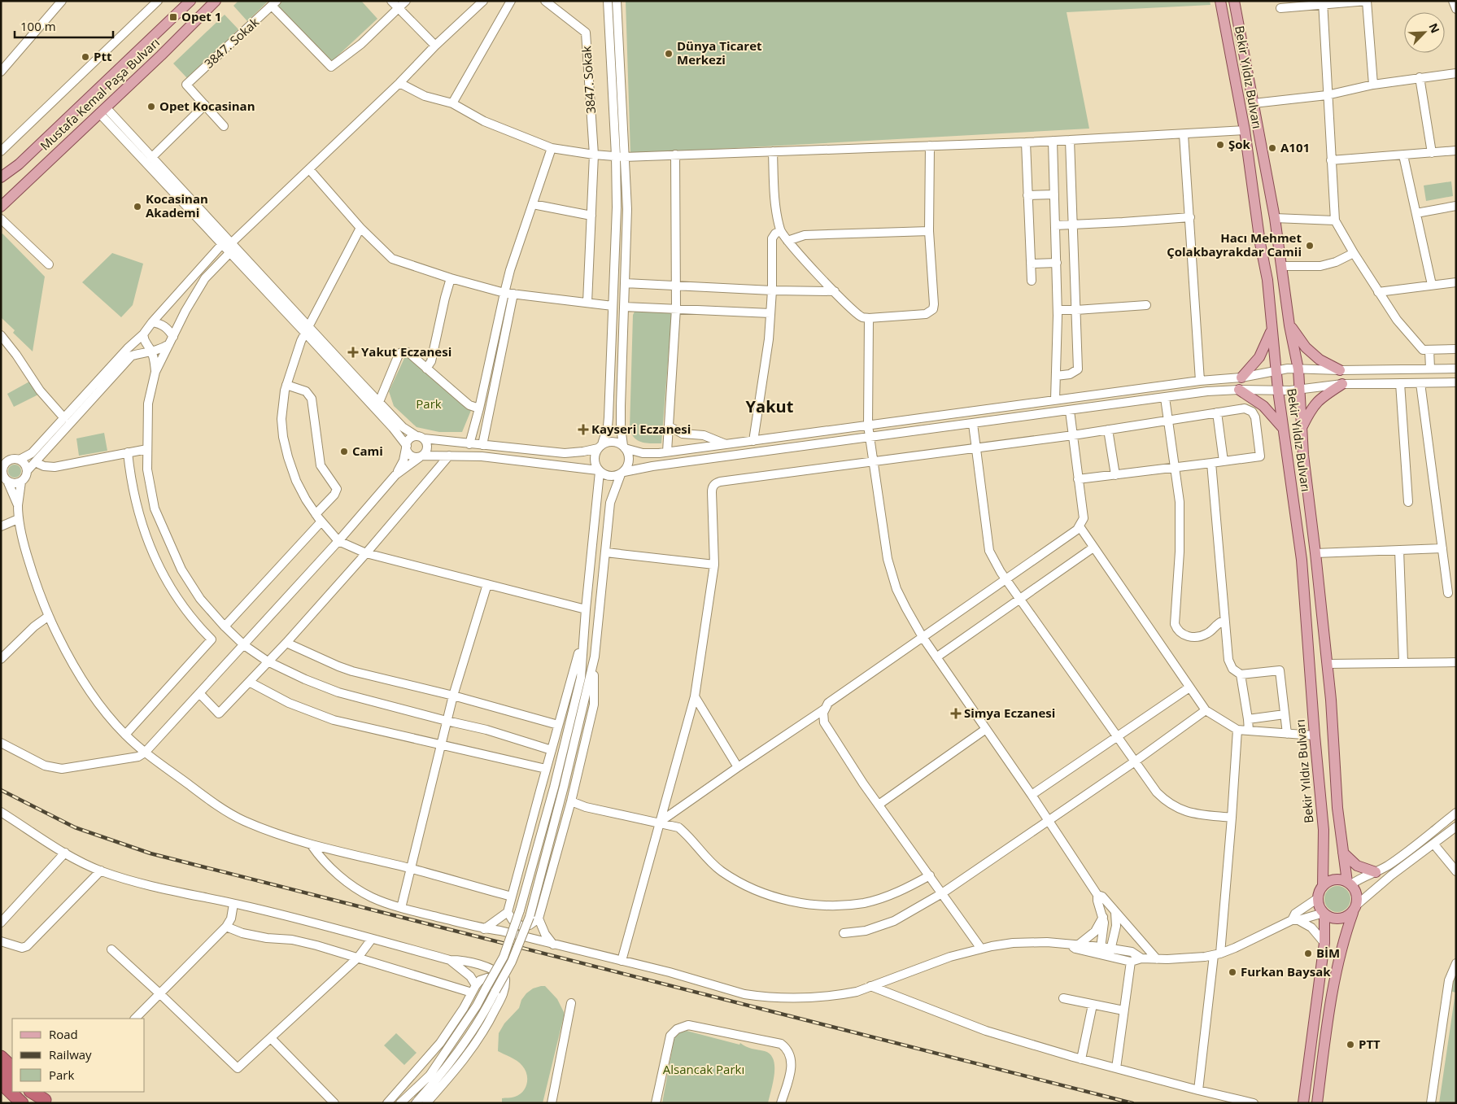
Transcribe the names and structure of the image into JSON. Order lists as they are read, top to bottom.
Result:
{
  "streets": {
    "main road": ["Bekir Yıldız Bulvarı", "Mustafa Kemal Paşa Bulvarı"],
    "street": ["3847. Sokak"]
  },
  "districts": ["Yakut"],
  "parks": ["Park", "Alsancak Parkı"],
  "places": {
    "transit": ["Opet 1"],
    "other": [
      "Dünya Ticaret Merkezi",
      "Ptt",
      "Opet Kocasinan",
      "Şok",
      "A101",
      "Kocasinan Akademi",
      "Hacı Mehmet Çolakbayrakdar Camii",
      "Cami",
      "BİM",
      "Furkan Baysak",
      "PTT"
    ],
    "health": ["Yakut Eczanesi", "Kayseri Eczanesi", "Simya Eczanesi"]
  },
  "legend": ["Road", "Railway", "Park"],
  "scale_bar": "100 m",
  "north": "top right"
}
